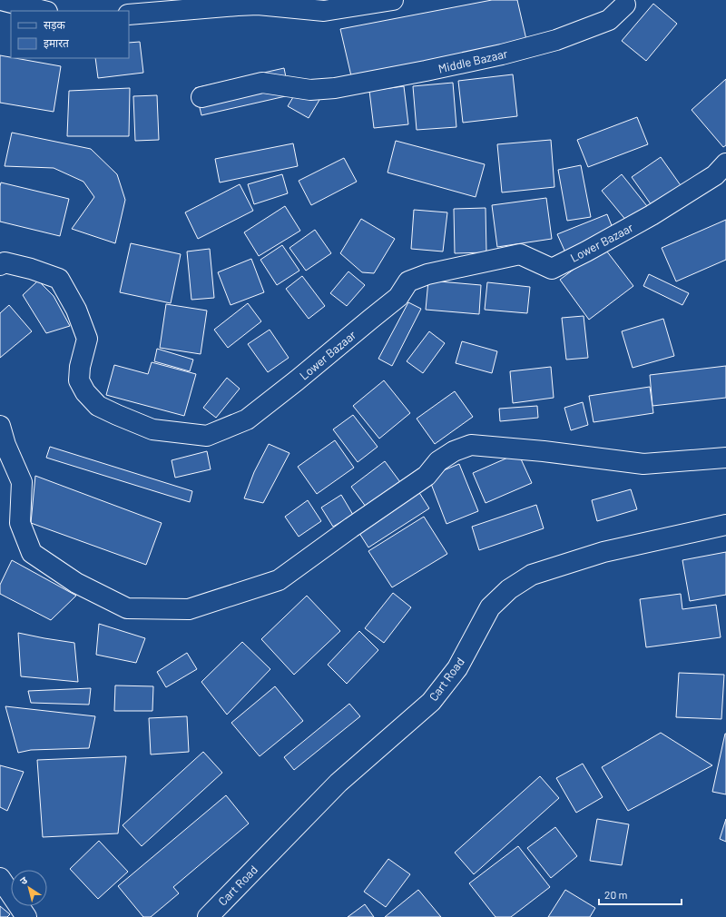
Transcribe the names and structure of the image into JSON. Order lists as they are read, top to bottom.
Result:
{
  "streets": {
    "street": ["Middle Bazaar", "Lower Bazaar", "Cart Road"]
  },
  "legend": ["सड़क", "इमारत"],
  "scale_bar": "20 m",
  "north": "top left"
}
